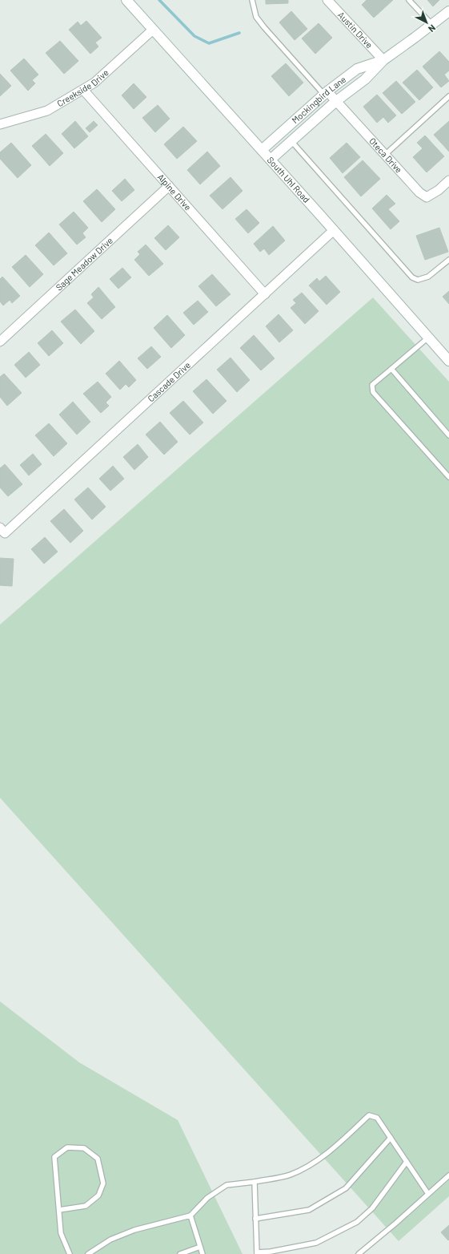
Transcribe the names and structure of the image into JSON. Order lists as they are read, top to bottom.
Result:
{
  "streets": {
    "main road": ["Mockingbird Lane", "South Uhl Road"],
    "street": [
      "Austin Drive",
      "Creekside Drive",
      "Oteca Drive",
      "Alpine Drive",
      "Sage Meadow Drive",
      "Cascade Drive"
    ]
  },
  "crossings": [
    ["Austin Drive", "Mockingbird Lane"],
    ["Creekside Drive", "South Uhl Road"],
    ["Creekside Drive", "Alpine Drive"],
    ["Mockingbird Lane", "Oteca Drive"],
    ["Mockingbird Lane", "South Uhl Road"],
    ["South Uhl Road", "Cascade Drive"],
    ["Alpine Drive", "Sage Meadow Drive"],
    ["Alpine Drive", "Cascade Drive"]
  ],
  "north": "bottom right"
}
